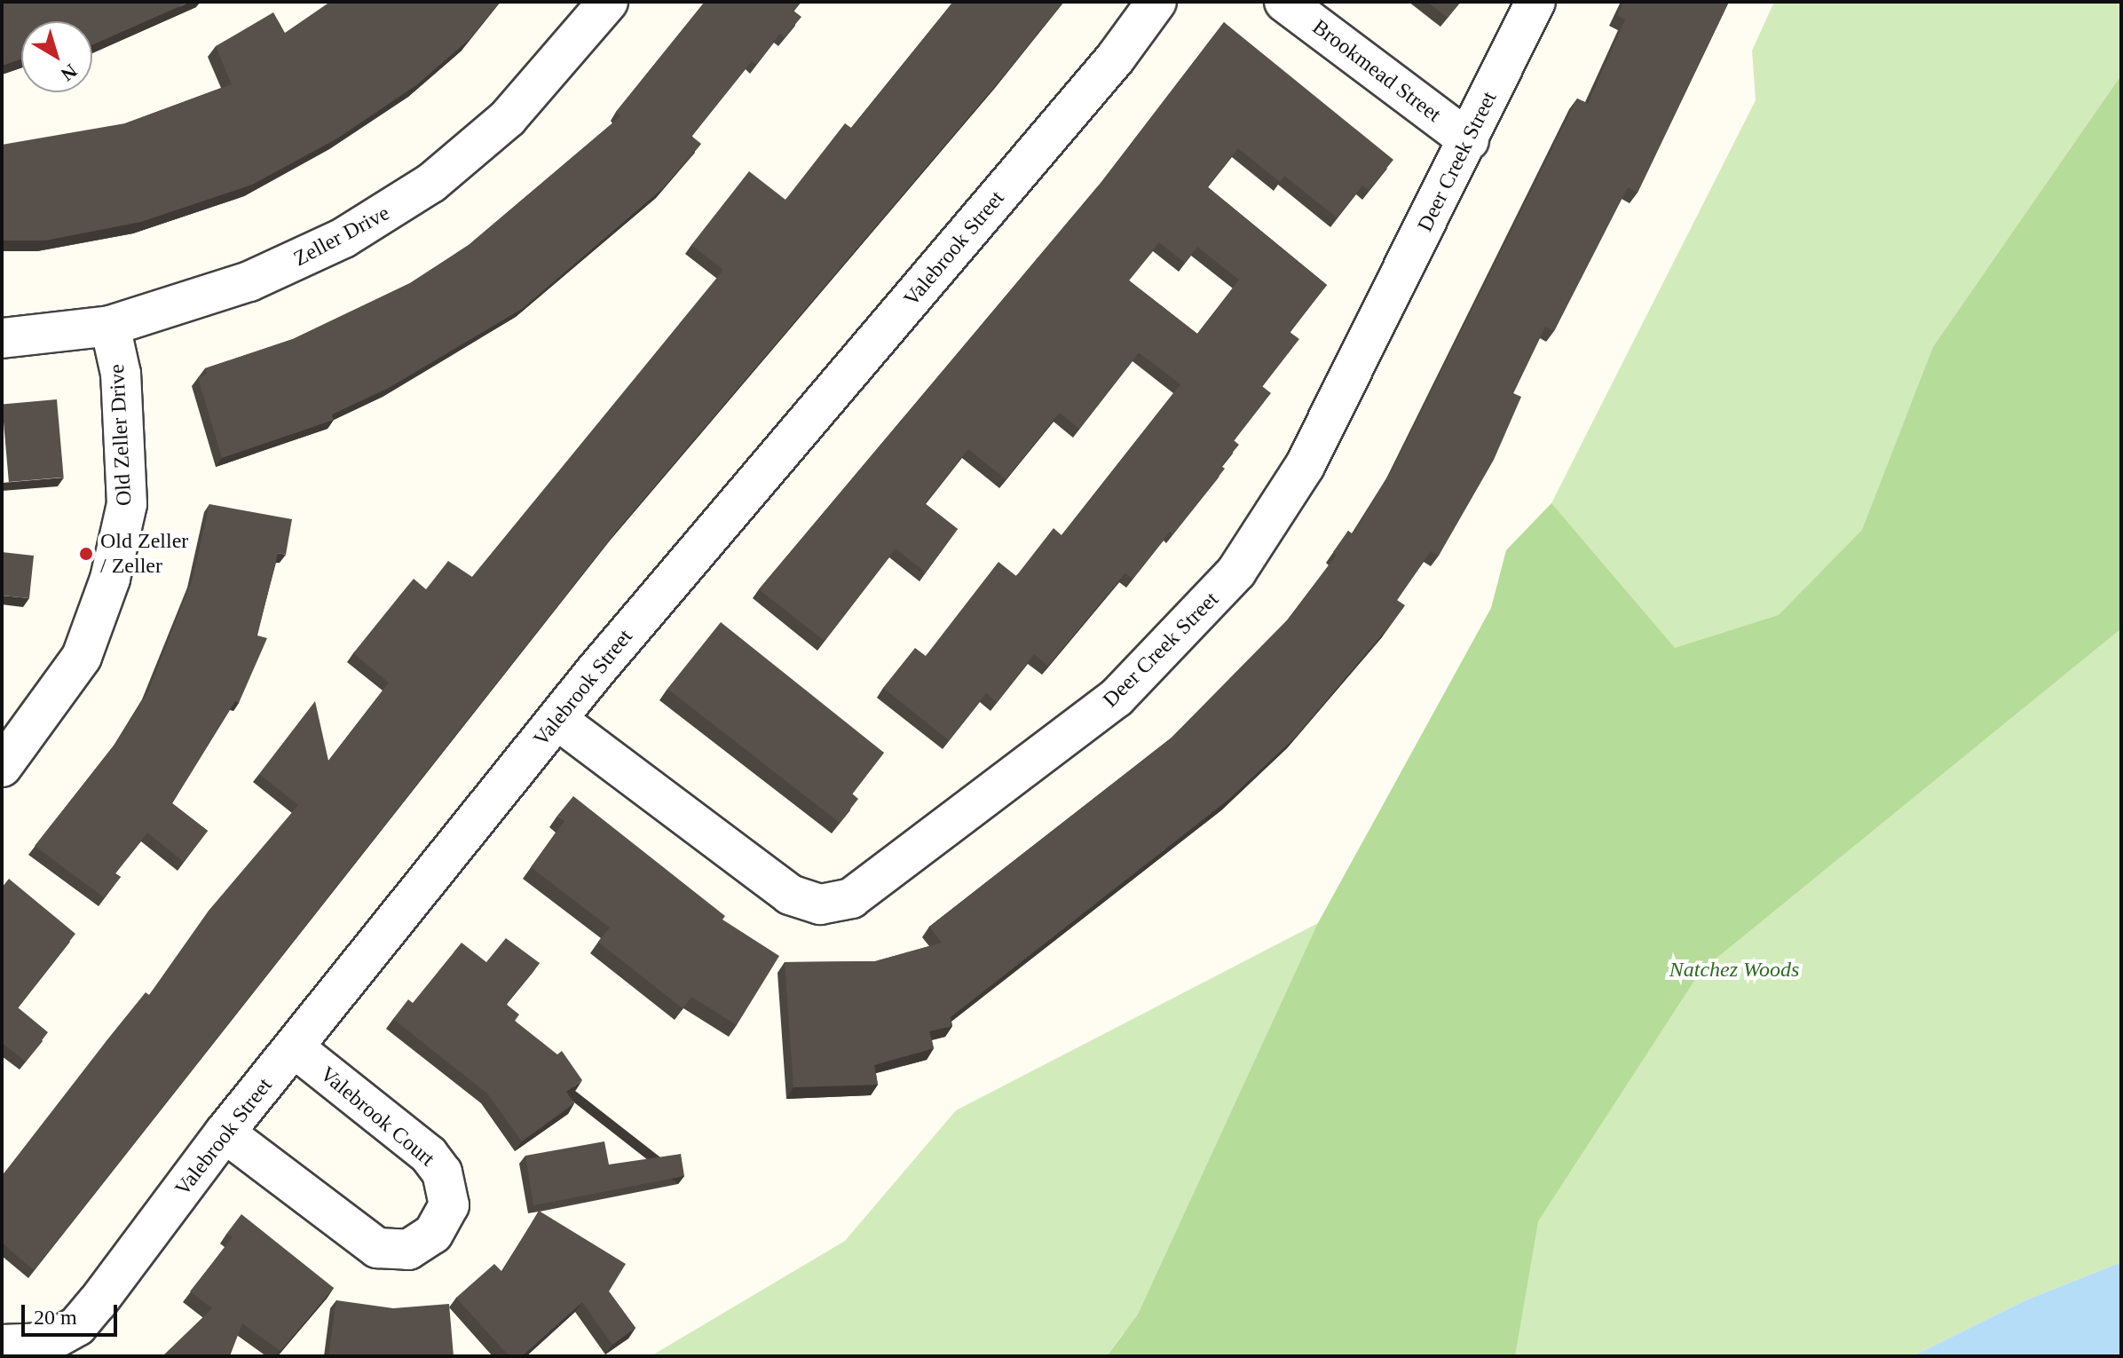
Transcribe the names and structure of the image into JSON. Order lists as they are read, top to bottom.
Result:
{
  "streets": {
    "street": [
      "Brookmead Street",
      "Deer Creek Street",
      "Zeller Drive",
      "Valebrook Street",
      "Old Zeller Drive",
      "Valebrook Court"
    ]
  },
  "crossings": [
    ["Brookmead Street", "Deer Creek Street"],
    ["Deer Creek Street", "Valebrook Street"],
    ["Zeller Drive", "Old Zeller Drive"],
    ["Valebrook Street", "Valebrook Court"]
  ],
  "parks": ["Natchez Woods"],
  "places": ["Old Zeller / Zeller"],
  "scale_bar": "20 m",
  "north": "bottom right"
}
